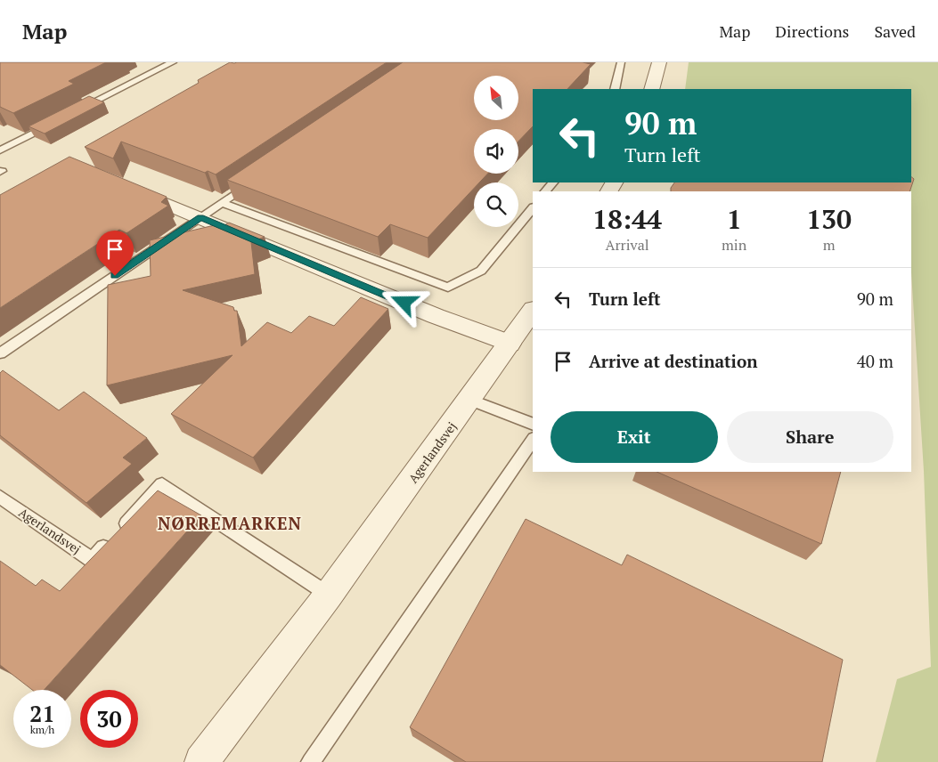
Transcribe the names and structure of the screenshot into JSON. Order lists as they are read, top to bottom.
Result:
{
  "streets": {
    "street": ["Agerlandsvej"]
  },
  "districts": ["NØRREMARKEN"],
  "north": "top left",
  "page": {
    "header": "Map",
    "nav": ["Map", "Directions", "Saved"],
    "turn": ["90 m", "Turn left"],
    "eta": [
      "18:44",
      "Arrival",
      "1",
      "min",
      "130",
      "m"
    ],
    "list": [
      {
        "name": "Turn left",
        "value": "90 m"
      },
      {
        "name": "Arrive at destination",
        "value": "40 m"
      }
    ],
    "buttons": ["Exit", "Share"],
    "speed": "21 km/h",
    "limit": "30"
  }
}
